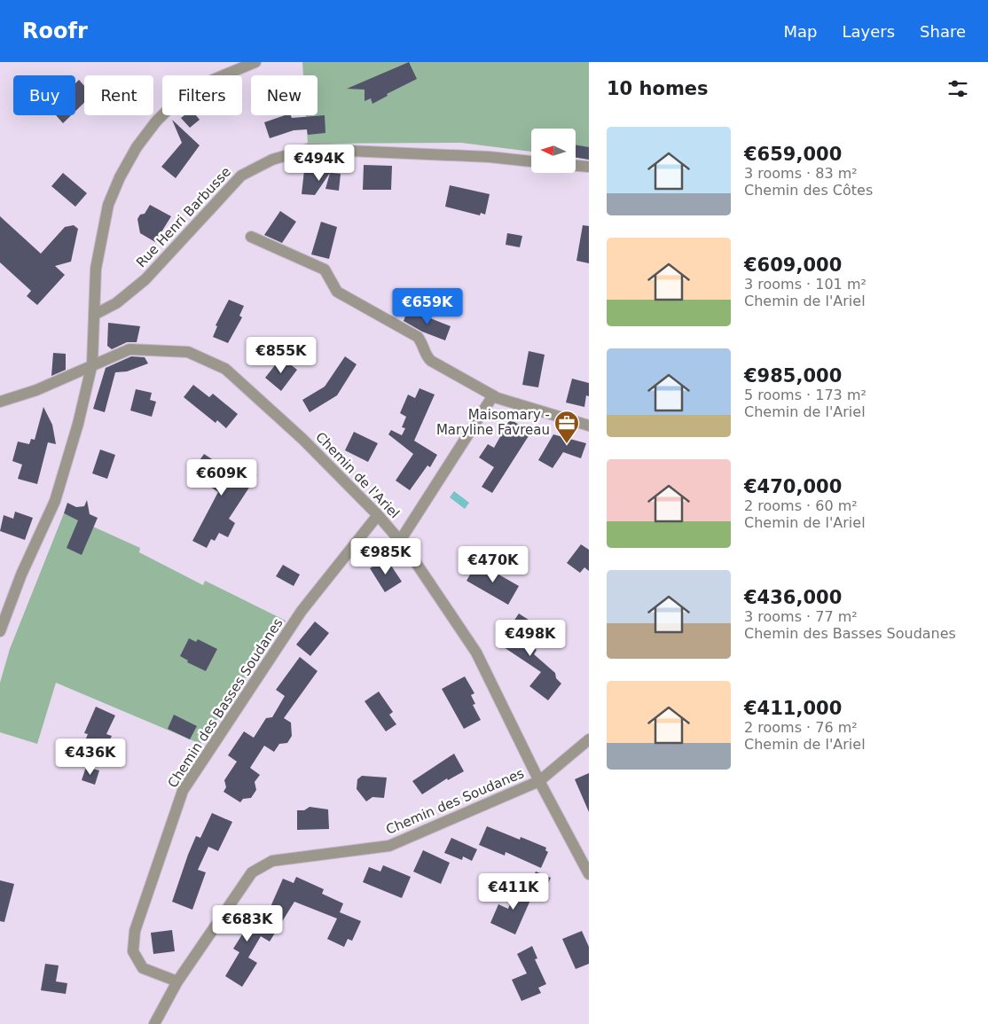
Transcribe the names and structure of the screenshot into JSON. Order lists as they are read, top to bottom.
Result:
{
  "streets": {
    "street": [
      "Rue Henri Barbusse",
      "Chemin de l'Ariel",
      "Chemin des Basses Soudanes",
      "Chemin des Soudanes"
    ]
  },
  "crossings": [
    ["Chemin de l'Ariel", "Chemin des Basses Soudanes"],
    ["Chemin de l'Ariel", "Chemin des Soudanes"],
    ["Chemin des Basses Soudanes", "Chemin des Soudanes"]
  ],
  "places": {
    "office": ["Maisomary - Maryline Favreau"]
  },
  "north": "left",
  "page": {
    "header": "Roofr",
    "nav": ["Map", "Layers", "Share"],
    "heading": "10 homes",
    "chip": [
      "Buy",
      "Rent",
      "Filters",
      "New"
    ],
    "list": [
      {
        "name": "€659,000",
        "note": "3 rooms · 83 m² · Chemin des Côtes"
      },
      {
        "name": "€609,000",
        "note": "3 rooms · 101 m² · Chemin de l'Ariel"
      },
      {
        "name": "€985,000",
        "note": "5 rooms · 173 m² · Chemin de l'Ariel"
      },
      {
        "name": "€470,000",
        "note": "2 rooms · 60 m² · Chemin de l'Ariel"
      },
      {
        "name": "€436,000",
        "note": "3 rooms · 77 m² · Chemin des Basses Soudanes"
      },
      {
        "name": "€411,000",
        "note": "2 rooms · 76 m² · Chemin de l'Ariel"
      }
    ],
    "price": [
      "€494K",
      "€659K",
      "€855K",
      "€609K",
      "€985K",
      "€470K",
      "€498K",
      "€436K",
      "€411K",
      "€683K"
    ]
  }
}
